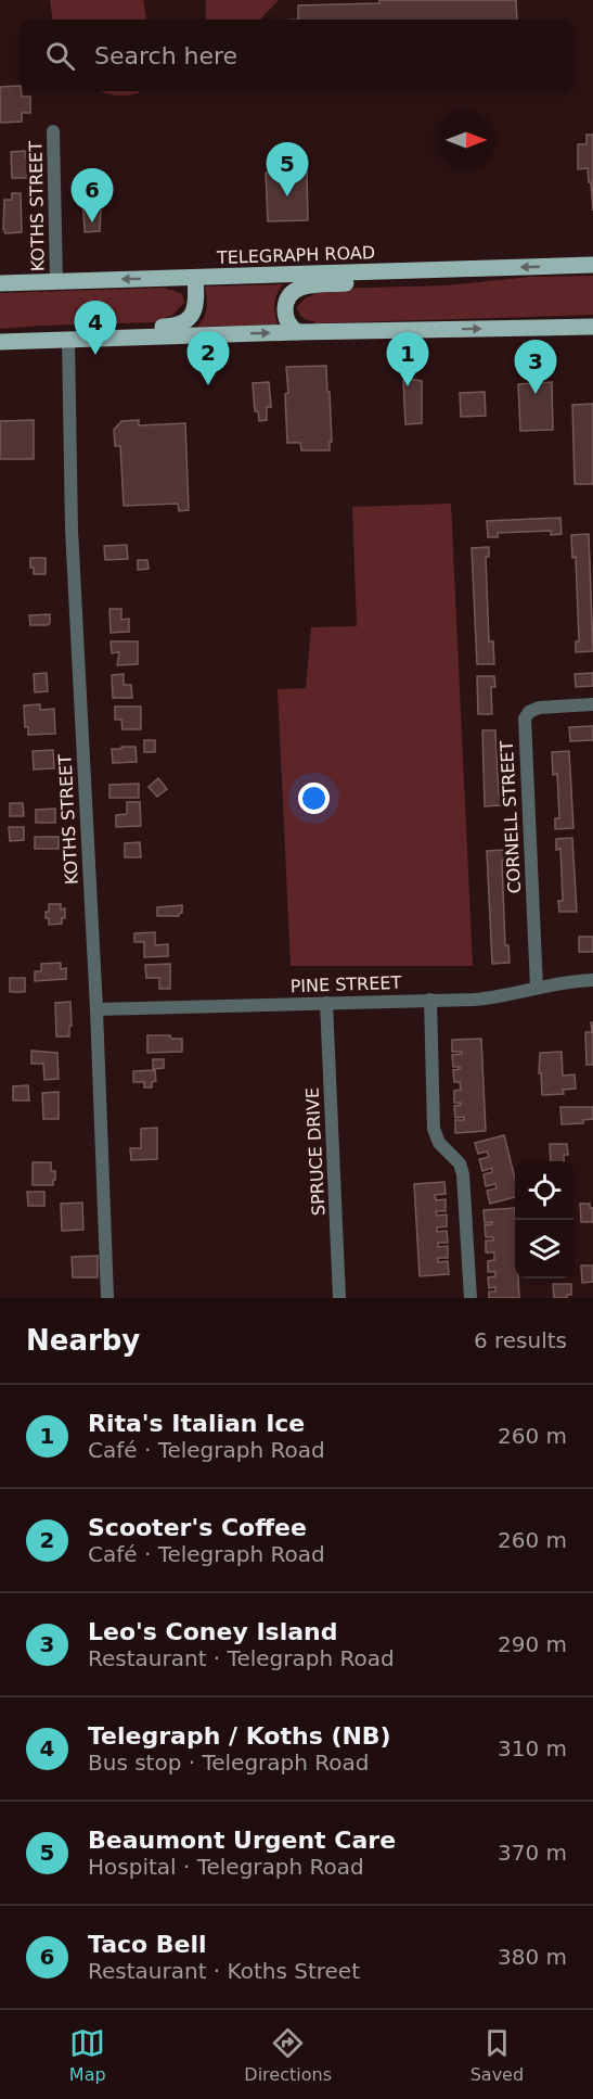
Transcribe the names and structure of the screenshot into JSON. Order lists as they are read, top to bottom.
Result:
{
  "streets": {
    "main road": ["TELEGRAPH ROAD"],
    "street": [
      "KOTHS STREET",
      "CORNELL STREET",
      "PINE STREET",
      "SPRUCE DRIVE"
    ]
  },
  "crossings": [
    ["KOTHS STREET", "TELEGRAPH ROAD"],
    ["KOTHS STREET", "PINE STREET"],
    ["CORNELL STREET", "PINE STREET"],
    ["PINE STREET", "SPRUCE DRIVE"]
  ],
  "north": "right",
  "page": {
    "search": "Search here",
    "pins": [
      "5",
      "6",
      "4",
      "2",
      "1",
      "3"
    ],
    "heading": ["Nearby", "6 results"],
    "list": [
      {
        "mark": "1",
        "name": "Rita's Italian Ice",
        "note": "Café · Telegraph Road",
        "value": "260 m"
      },
      {
        "mark": "2",
        "name": "Scooter's Coffee",
        "note": "Café · Telegraph Road",
        "value": "260 m"
      },
      {
        "mark": "3",
        "name": "Leo's Coney Island",
        "note": "Restaurant · Telegraph Road",
        "value": "290 m"
      },
      {
        "mark": "4",
        "name": "Telegraph / Koths (NB)",
        "note": "Bus stop · Telegraph Road",
        "value": "310 m"
      },
      {
        "mark": "5",
        "name": "Beaumont Urgent Care",
        "note": "Hospital · Telegraph Road",
        "value": "370 m"
      },
      {
        "mark": "6",
        "name": "Taco Bell",
        "note": "Restaurant · Koths Street",
        "value": "380 m"
      }
    ],
    "nav": ["Map", "Directions", "Saved"]
  }
}
